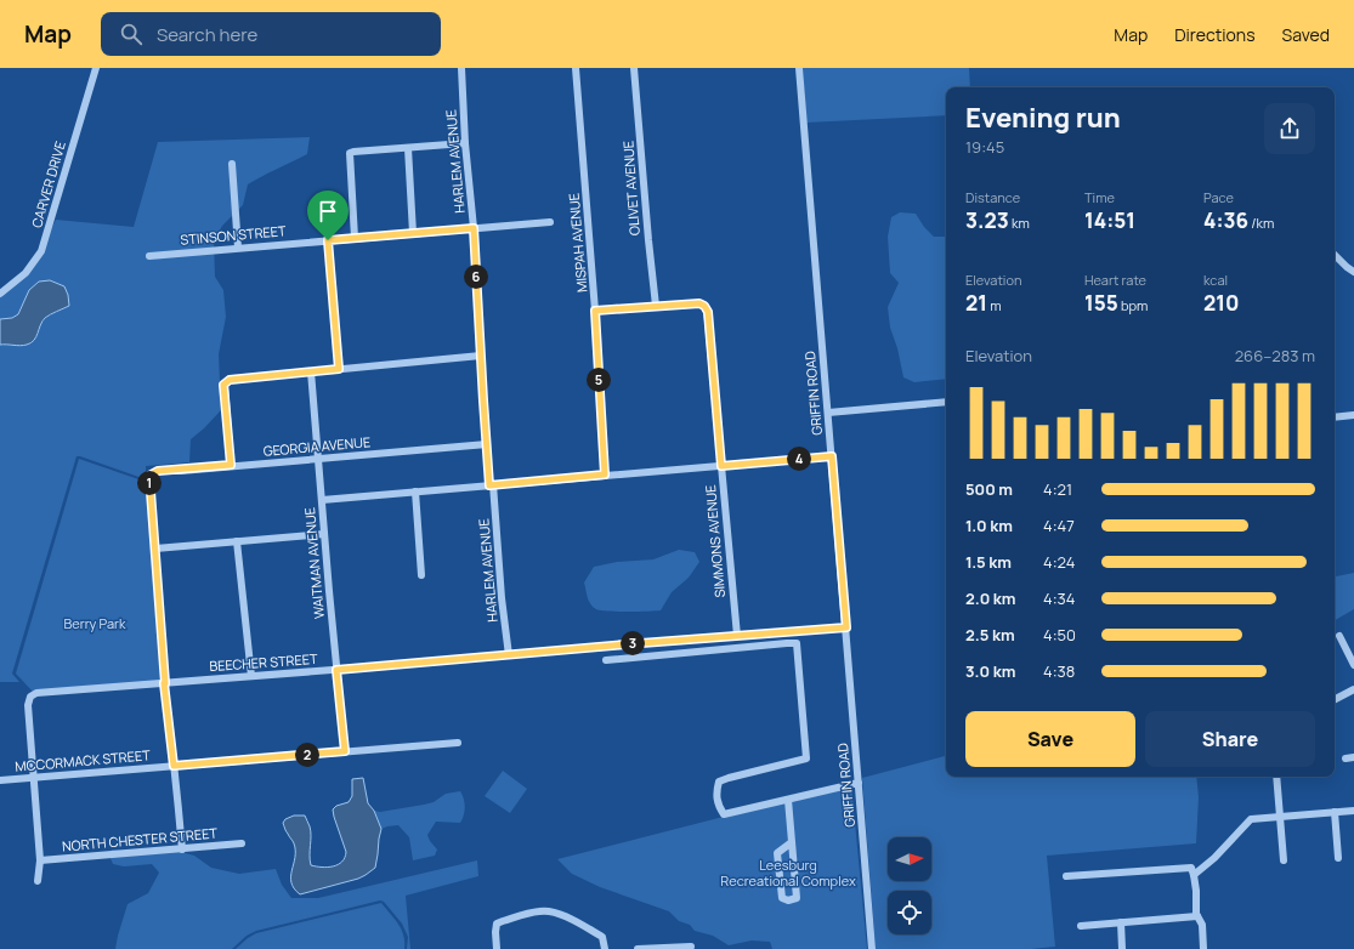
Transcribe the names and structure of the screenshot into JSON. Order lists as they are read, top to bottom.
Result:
{
  "streets": {
    "street": [
      "HARLEM AVENUE",
      "CARVER DRIVE",
      "OLIVET AVENUE",
      "STINSON STREET",
      "MISPAH AVENUE",
      "GRIFFIN ROAD",
      "GEORGIA AVENUE",
      "SIMMONS AVENUE",
      "WAITMAN AVENUE",
      "BEECHER STREET",
      "MCCORMACK STREET",
      "NORTH CHESTER STREET"
    ]
  },
  "crossings": [
    ["HARLEM AVENUE", "STINSON STREET"],
    ["HARLEM AVENUE", "GEORGIA AVENUE"],
    ["HARLEM AVENUE", "BEECHER STREET"],
    ["OLIVET AVENUE", "SIMMONS AVENUE"],
    ["GRIFFIN ROAD", "BEECHER STREET"],
    ["GEORGIA AVENUE", "WAITMAN AVENUE"],
    ["SIMMONS AVENUE", "BEECHER STREET"],
    ["WAITMAN AVENUE", "BEECHER STREET"],
    ["WAITMAN AVENUE", "MCCORMACK STREET"],
    ["BEECHER STREET", "MCCORMACK STREET"]
  ],
  "parks": ["Berry Park", "Leesburg Recreational Complex"],
  "north": "right",
  "page": {
    "header": "Map",
    "search": "Search here",
    "nav": ["Map", "Directions", "Saved"],
    "heading": ["Evening run", "19:45"],
    "stats": [
      ["Distance", "3.23 km"],
      ["Time", "14:51"],
      ["Pace", "4:36 /km"],
      ["Elevation", "21 m"],
      ["Heart rate", "155 bpm"],
      ["kcal", "210"]
    ],
    "pins": [
      "6",
      "5",
      "4",
      "1",
      "3",
      "2"
    ],
    "chart": ["Elevation", "266–283 m"],
    "list": [
      {
        "name": "500 m",
        "note": "4:21"
      },
      {
        "name": "1.0 km",
        "note": "4:47"
      },
      {
        "name": "1.5 km",
        "note": "4:24"
      },
      {
        "name": "2.0 km",
        "note": "4:34"
      },
      {
        "name": "2.5 km",
        "note": "4:50"
      },
      {
        "name": "3.0 km",
        "note": "4:38"
      }
    ],
    "buttons": ["Save", "Share"]
  }
}
